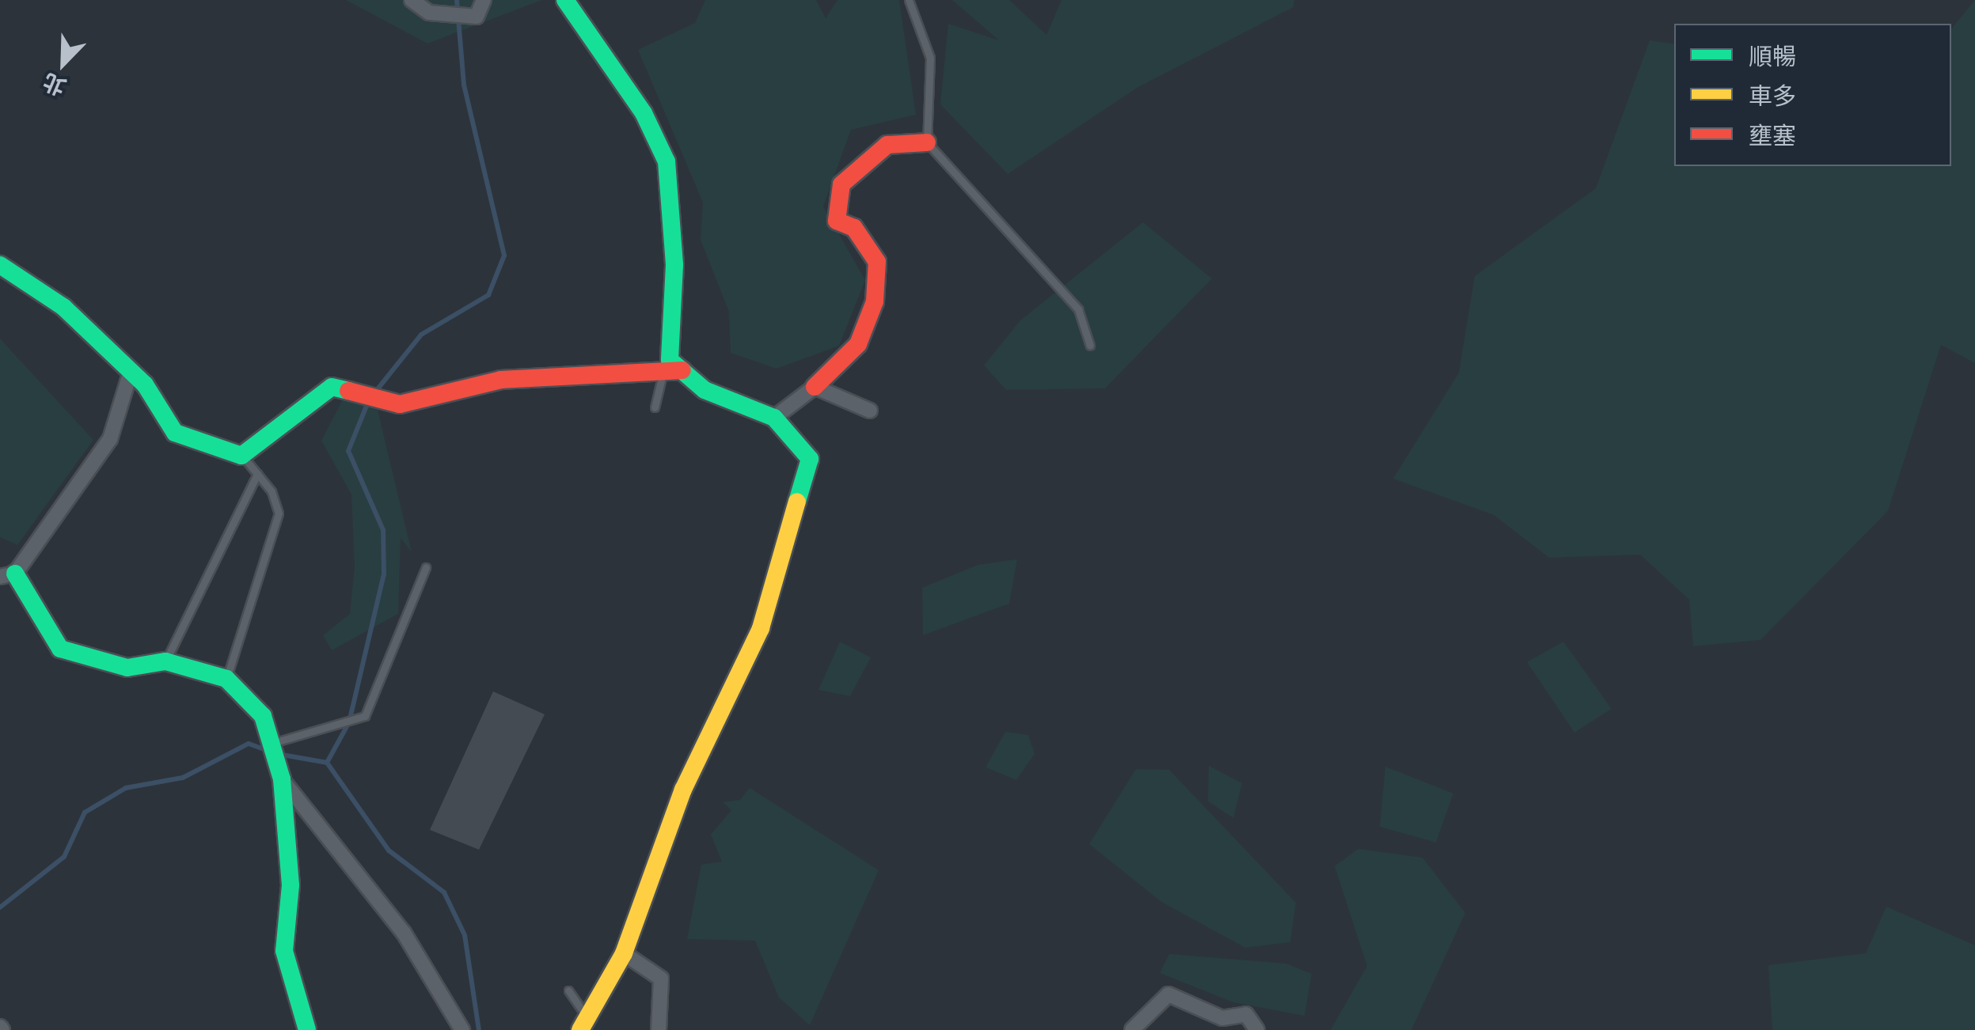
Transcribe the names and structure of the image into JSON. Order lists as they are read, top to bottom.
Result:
{
  "legend": ["順暢", "車多", "壅塞"],
  "north": "bottom left"
}
